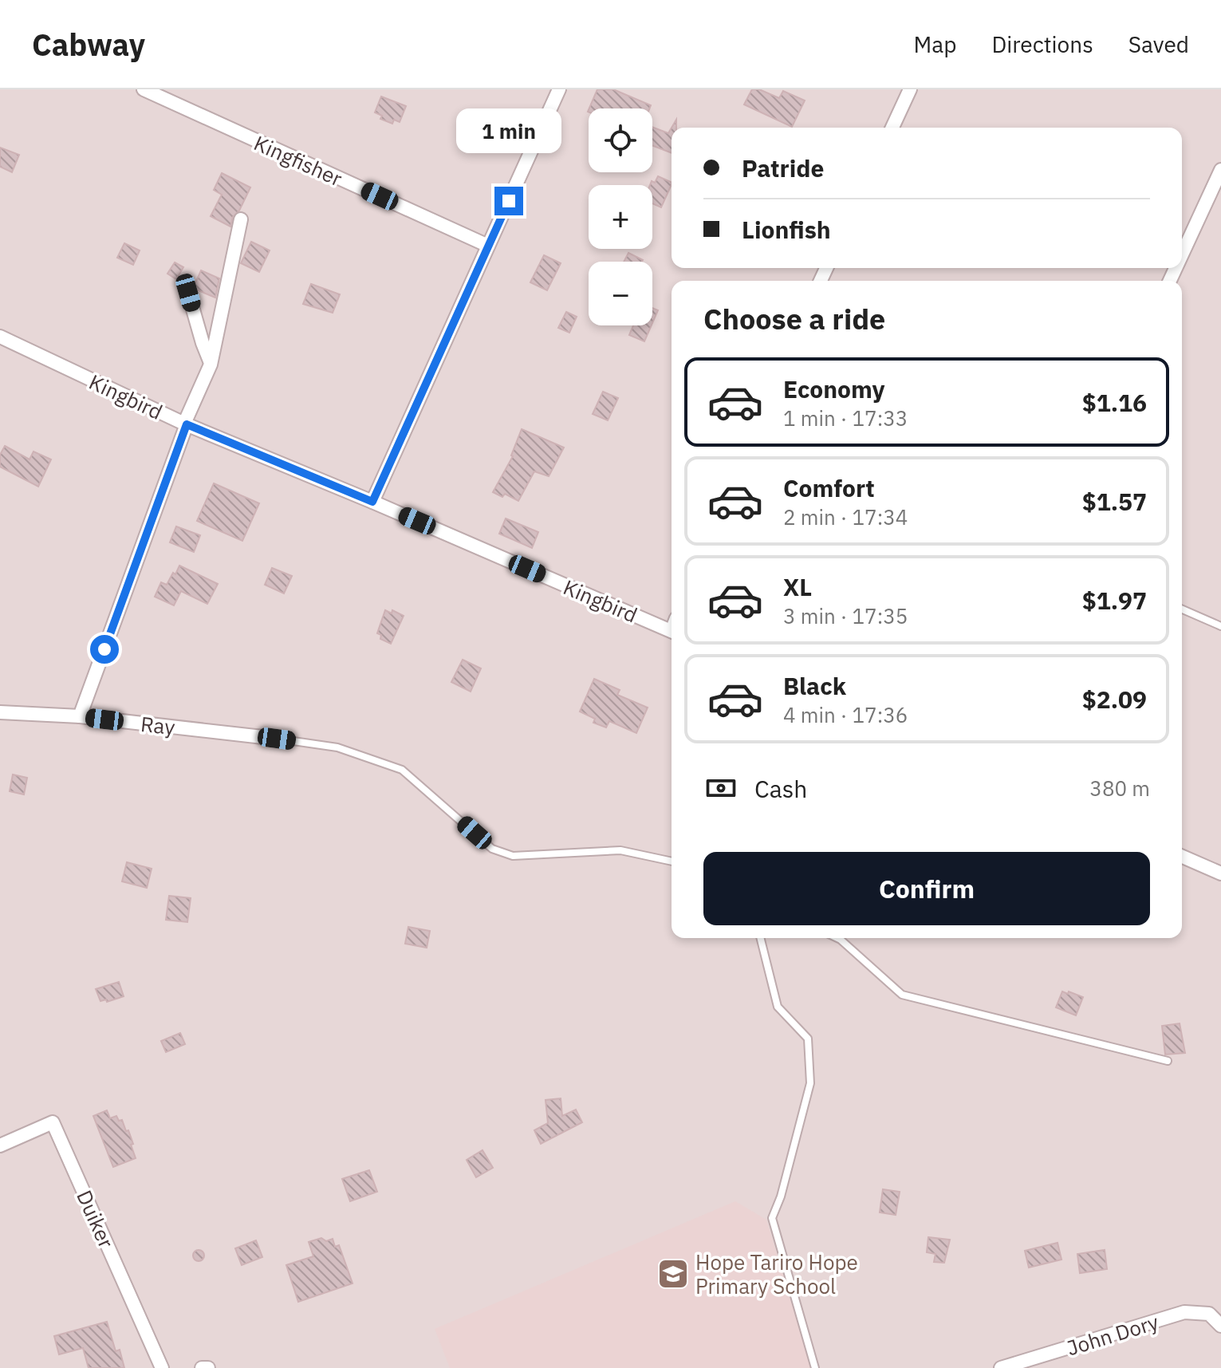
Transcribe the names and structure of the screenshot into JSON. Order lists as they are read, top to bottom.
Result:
{
  "streets": {
    "street": [
      "Kingfisher",
      "Kingbird",
      "Ray",
      "Duiker",
      "John Dory"
    ]
  },
  "places": {
    "school or university": ["Hope Tariro Hope Primary School"]
  },
  "page": {
    "header": "Cabway",
    "nav": ["Map", "Directions", "Saved"],
    "map_buttons": ["+", "−"],
    "bubble": "1 min",
    "banner": ["Patride", "Lionfish"],
    "heading": "Choose a ride",
    "list": [
      {
        "name": "Economy",
        "note": "1 min · 17:33",
        "value": "$1.16"
      },
      {
        "name": "Comfort",
        "note": "2 min · 17:34",
        "value": "$1.57"
      },
      {
        "name": "XL",
        "note": "3 min · 17:35",
        "value": "$1.97"
      },
      {
        "name": "Black",
        "note": "4 min · 17:36",
        "value": "$2.09"
      }
    ],
    "pay": ["Cash", "380 m"],
    "buttons": "Confirm"
  }
}
